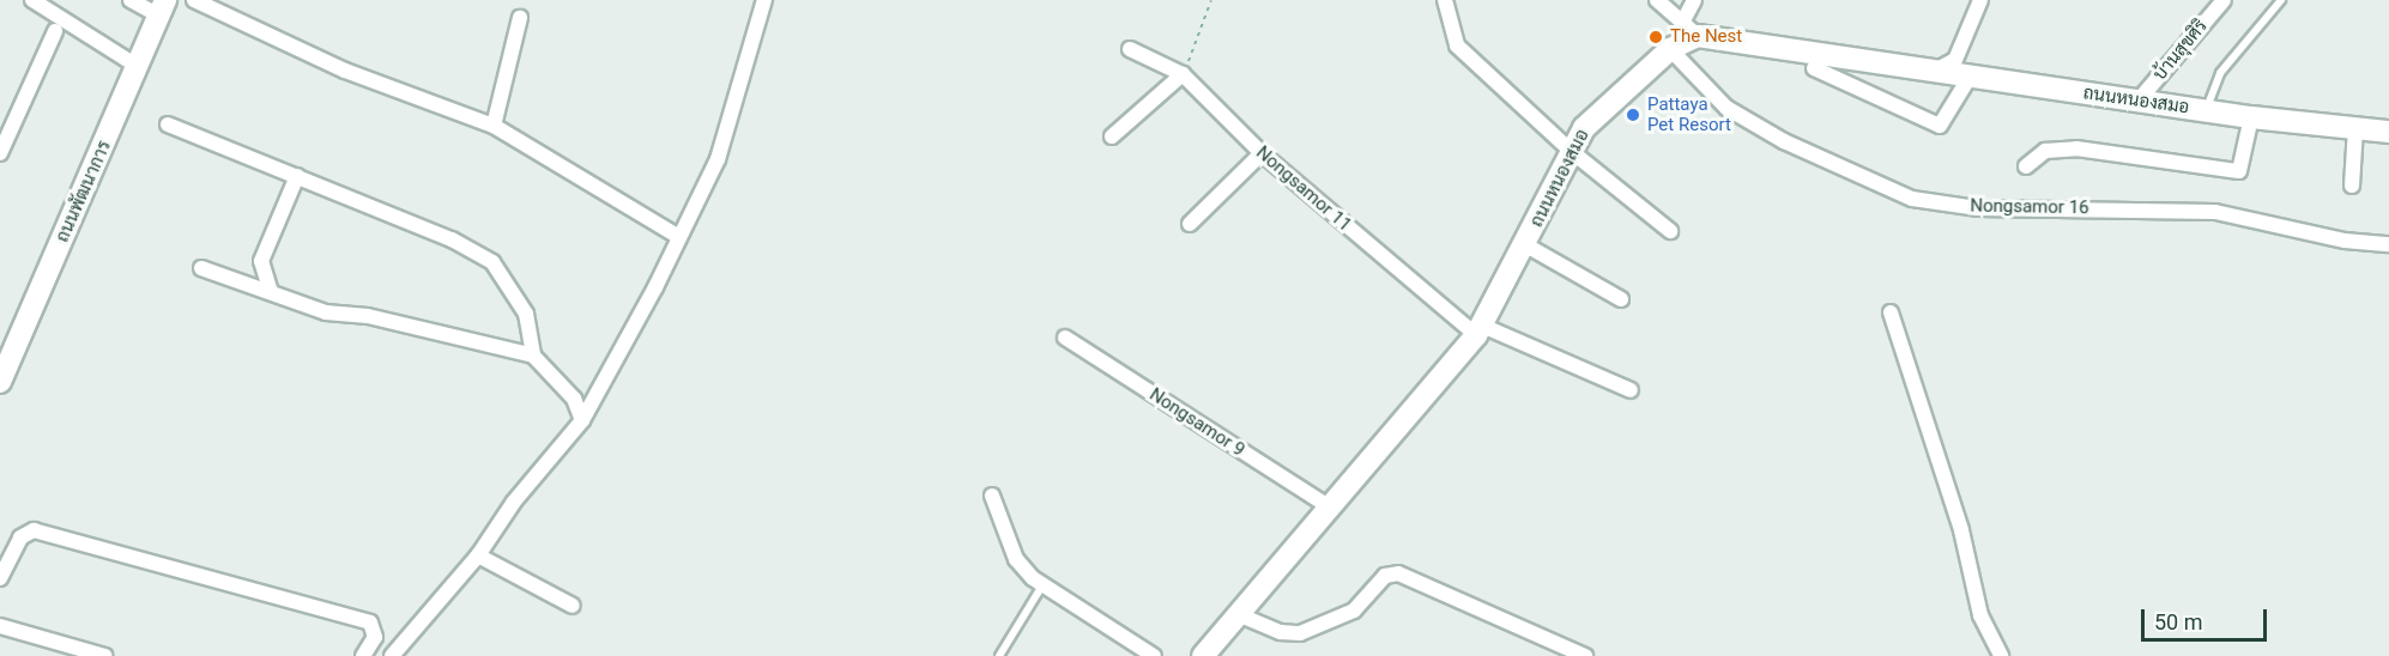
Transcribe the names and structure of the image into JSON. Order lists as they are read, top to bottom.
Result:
{
  "streets": {
    "street": [
      "บ้านสุขศิริ",
      "ถนนหนองสมอ",
      "Nongsamor 11",
      "ถนนพัฒนาการ",
      "Nongsamor 16",
      "Nongsamor 9"
    ]
  },
  "crossings": [
    ["บ้านสุขศิริ", "ถนนหนองสมอ"],
    ["ถนนหนองสมอ", "Nongsamor 11"],
    ["ถนนหนองสมอ", "Nongsamor 16"],
    ["ถนนหนองสมอ", "Nongsamor 9"]
  ],
  "places": ["The Nest", "Pattaya Pet Resort"],
  "scale_bar": "50 m"
}
